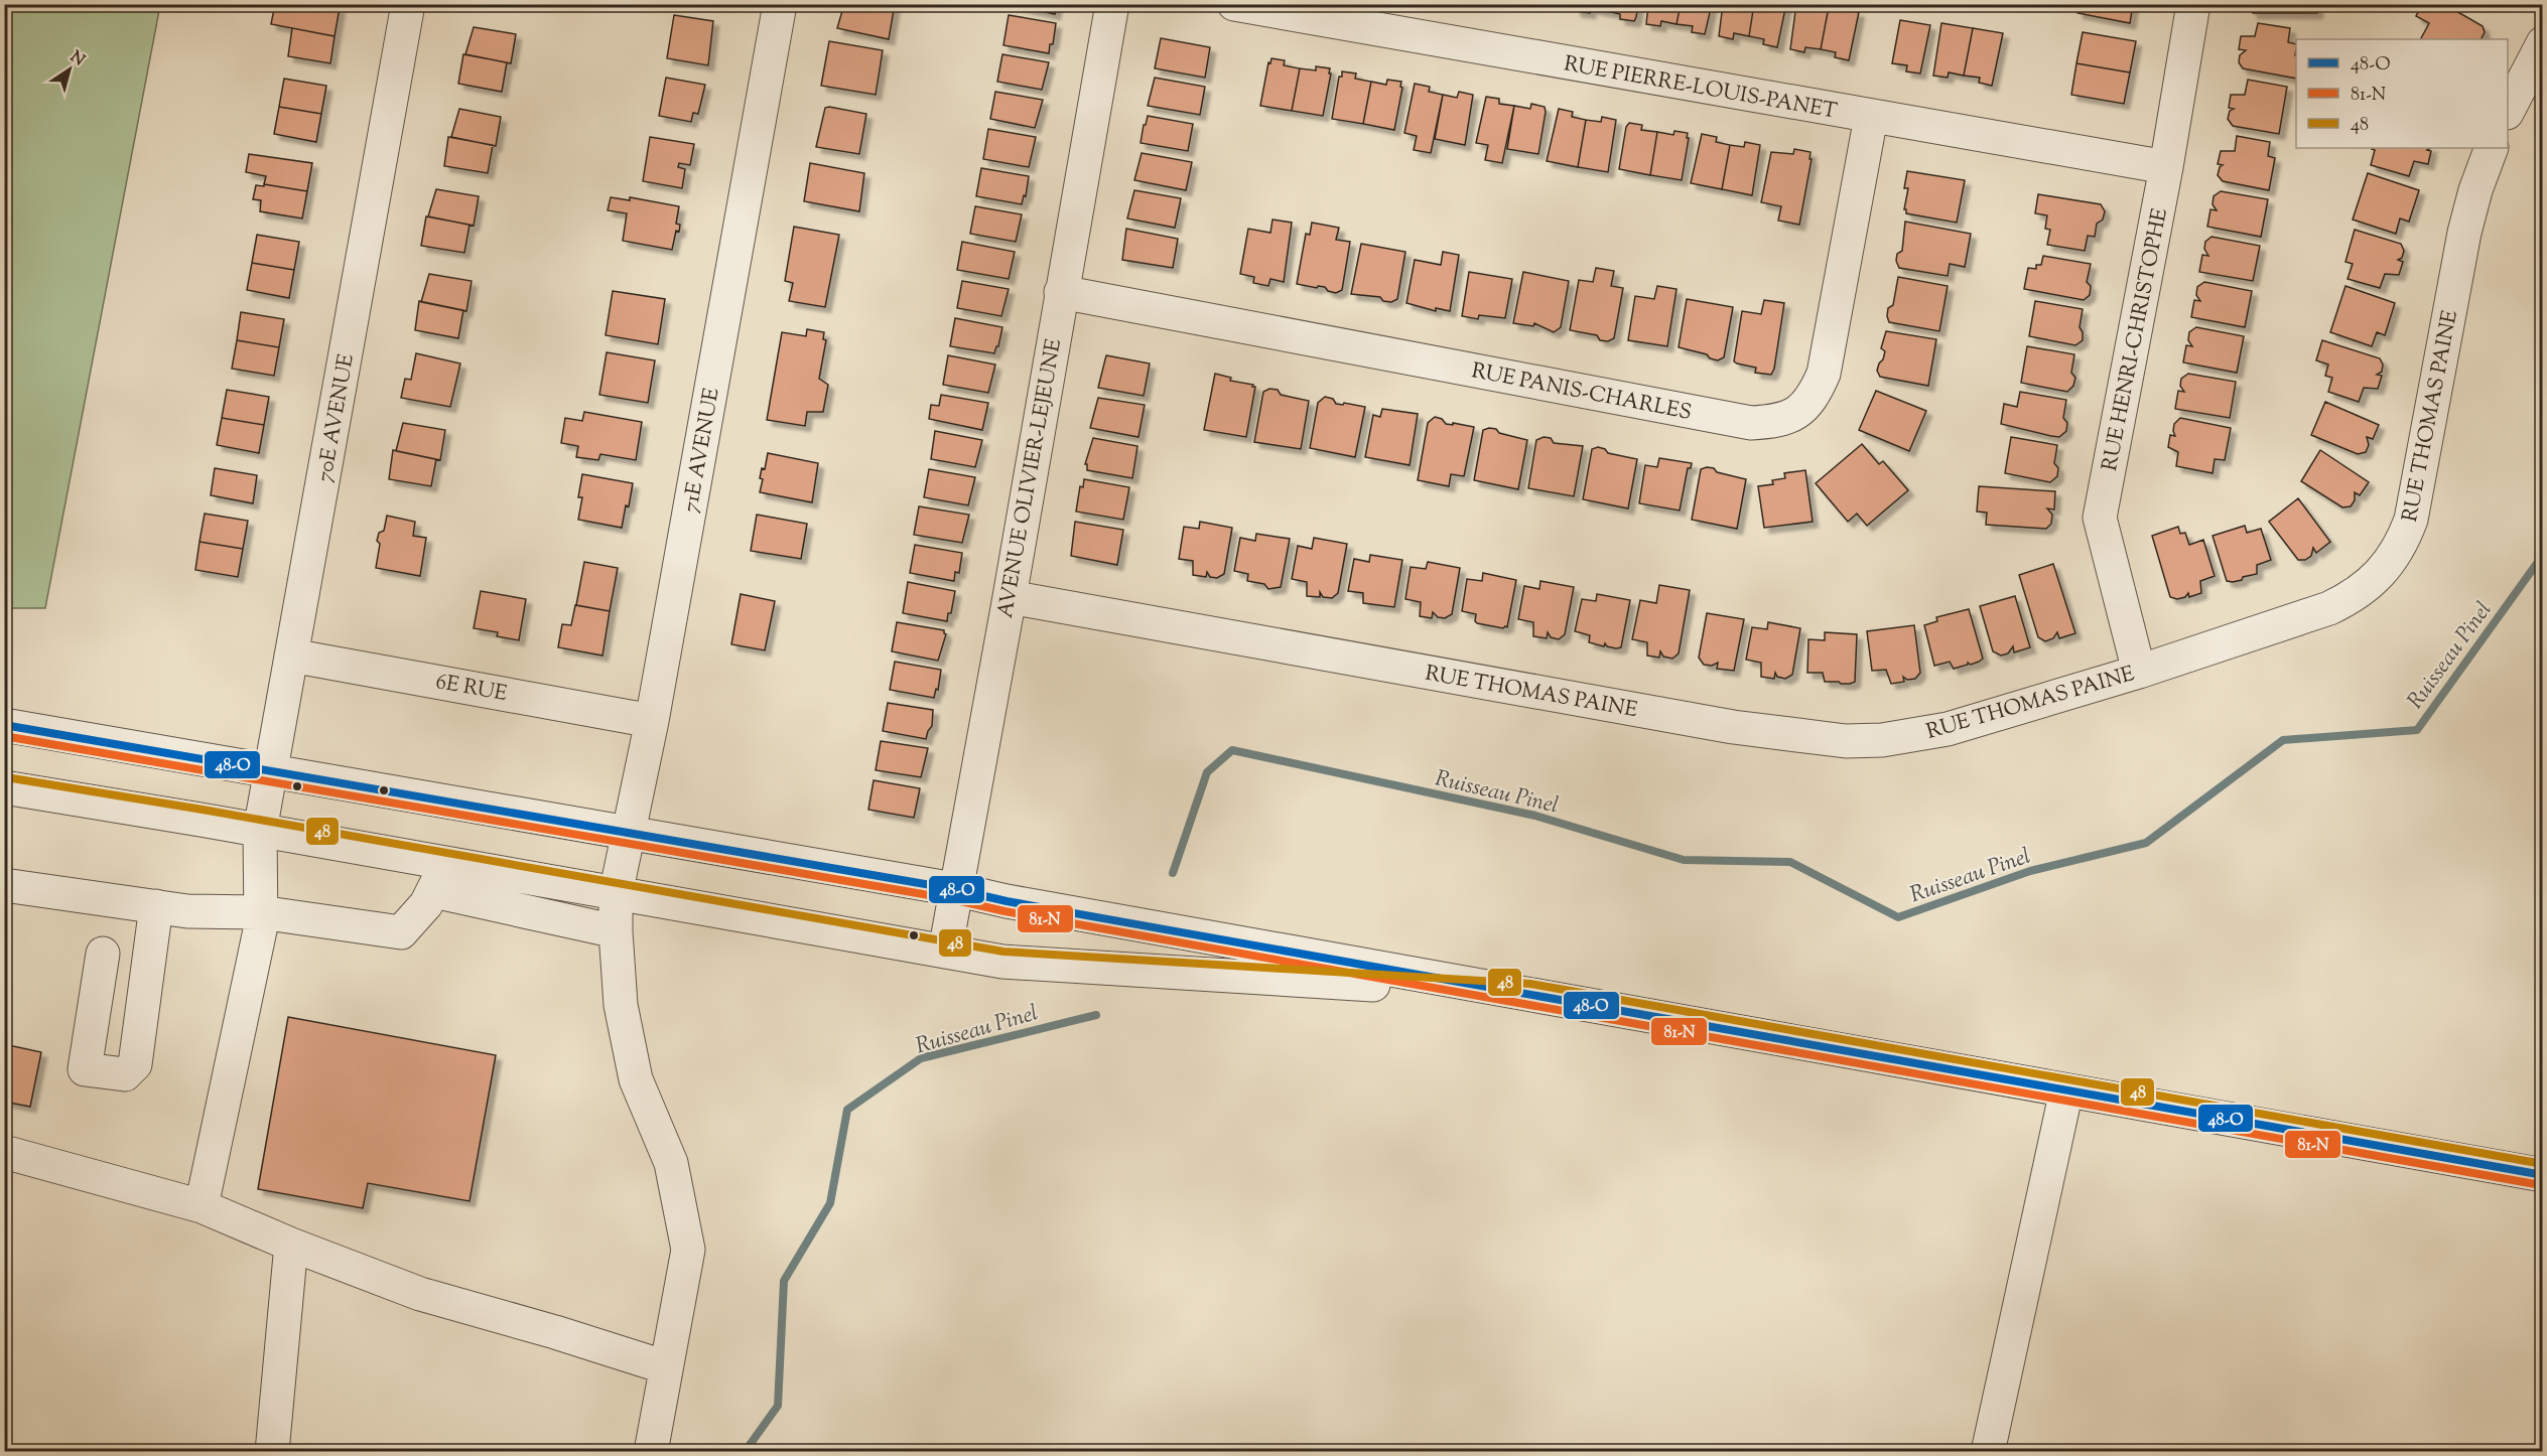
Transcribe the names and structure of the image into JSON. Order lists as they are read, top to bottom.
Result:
{
  "streets": {
    "street": [
      "RUE PIERRE-LOUIS-PANET",
      "RUE HENRI-CHRISTOPHE",
      "RUE PANIS-CHARLES",
      "RUE THOMAS PAINE",
      "70E AVENUE",
      "71E AVENUE",
      "AVENUE OLIVIER-LEJEUNE",
      "6E RUE"
    ]
  },
  "crossings": [
    ["RUE PIERRE-LOUIS-PANET", "RUE HENRI-CHRISTOPHE"],
    ["RUE PIERRE-LOUIS-PANET", "RUE PANIS-CHARLES"],
    ["RUE HENRI-CHRISTOPHE", "RUE THOMAS PAINE"],
    ["RUE PANIS-CHARLES", "AVENUE OLIVIER-LEJEUNE"],
    ["RUE THOMAS PAINE", "AVENUE OLIVIER-LEJEUNE"],
    ["70E AVENUE", "6E RUE"],
    ["71E AVENUE", "6E RUE"]
  ],
  "water": ["Ruisseau Pinel"],
  "lines": ["transit line 48-O", "transit line 81-N", "transit line 48"],
  "legend": ["48-O", "81-N", "48"],
  "north": "top right"
}
